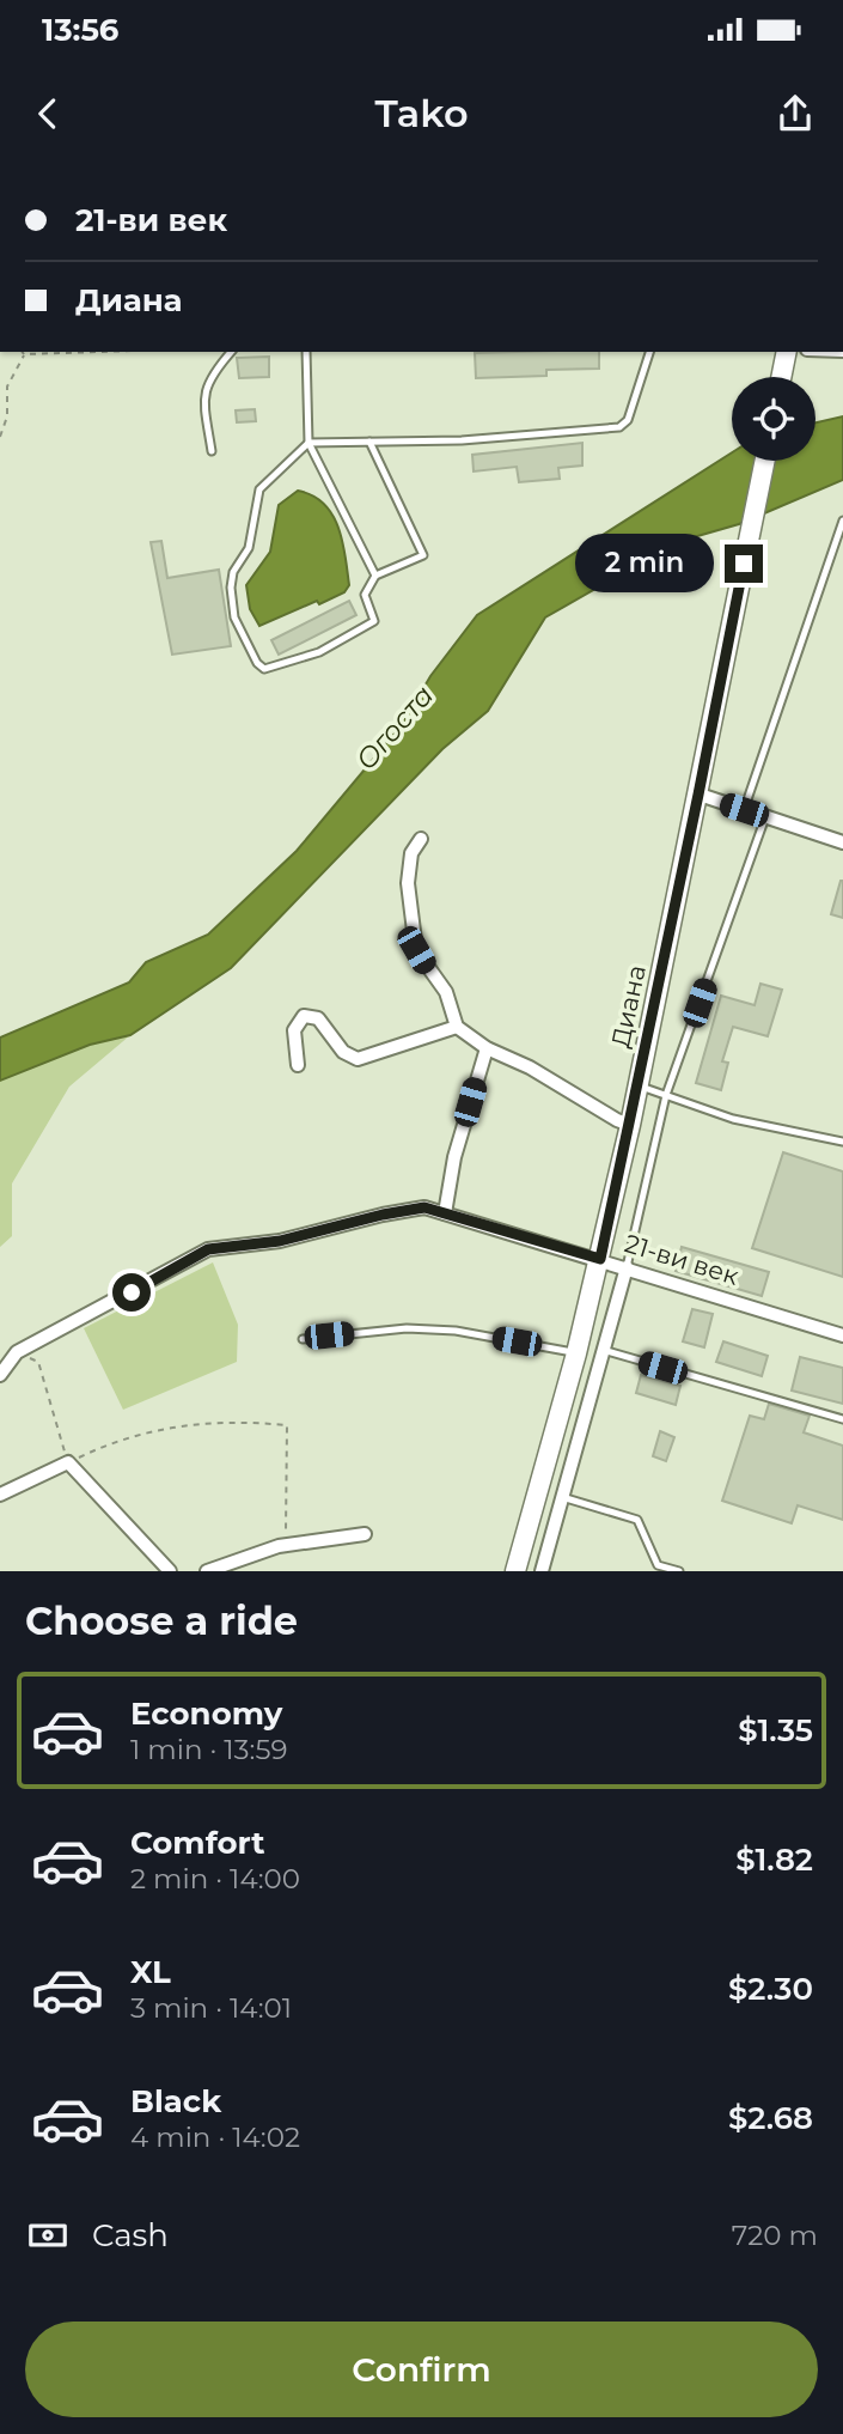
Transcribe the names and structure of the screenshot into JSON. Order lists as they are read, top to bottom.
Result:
{
  "streets": {
    "main road": ["Диана"],
    "street": ["21-ви век"]
  },
  "crossings": [
    ["Диана", "21-ви век"]
  ],
  "water": ["Огоста"],
  "page": {
    "status": "13:56",
    "header": "Tako",
    "banner": ["21-ви век", "Диана"],
    "bubble": "2 min",
    "heading": "Choose a ride",
    "list": [
      {
        "name": "Economy",
        "note": "1 min · 13:59",
        "value": "$1.35"
      },
      {
        "name": "Comfort",
        "note": "2 min · 14:00",
        "value": "$1.82"
      },
      {
        "name": "XL",
        "note": "3 min · 14:01",
        "value": "$2.30"
      },
      {
        "name": "Black",
        "note": "4 min · 14:02",
        "value": "$2.68"
      }
    ],
    "pay": ["Cash", "720 m"],
    "buttons": "Confirm"
  }
}
